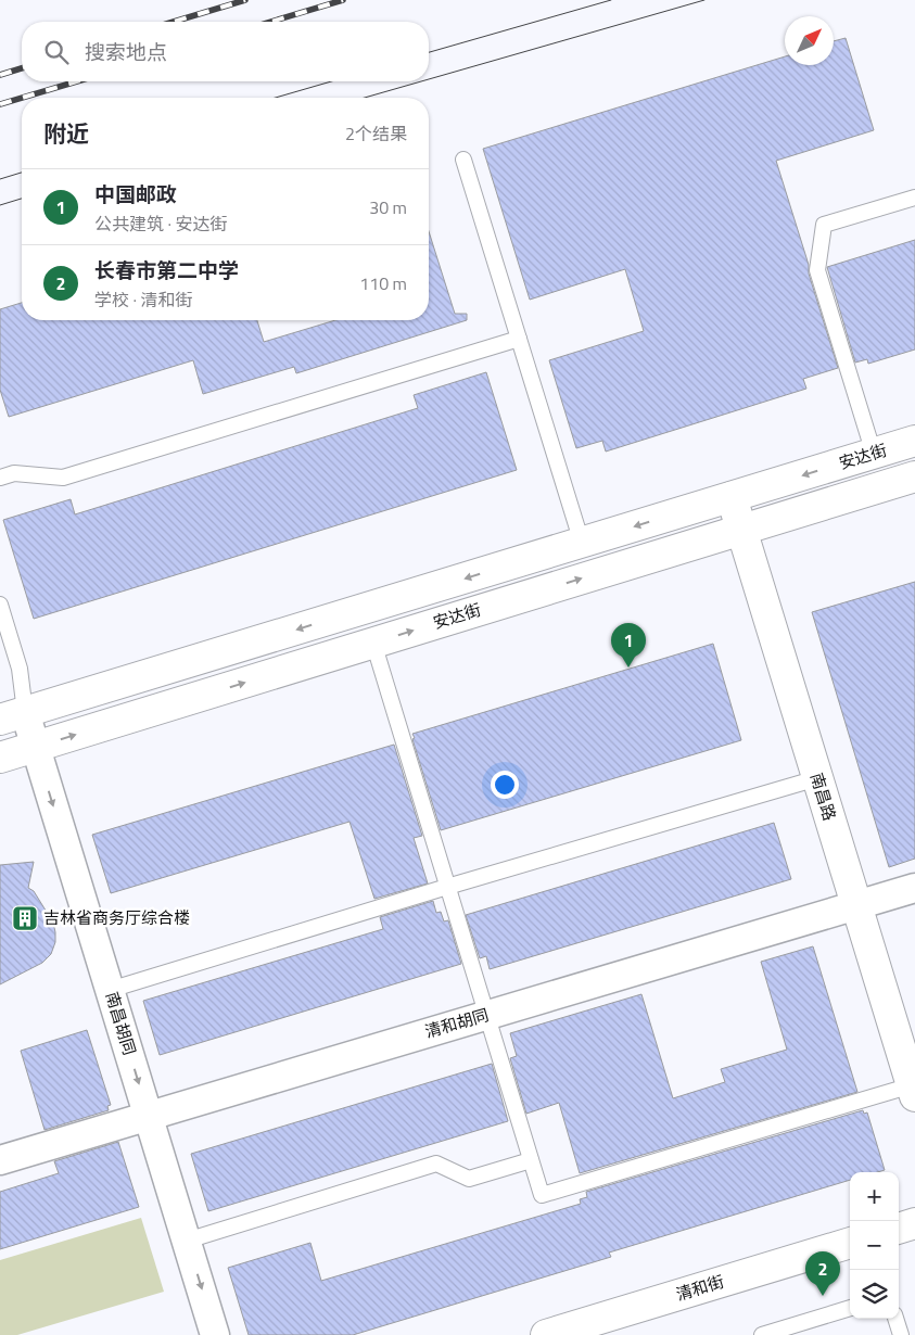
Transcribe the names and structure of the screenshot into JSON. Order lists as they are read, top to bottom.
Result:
{
  "streets": {
    "main road": ["安达街", "南昌路", "清和街"],
    "street": ["南昌胡同", "清和胡同"]
  },
  "crossings": [
    ["安达街", "南昌路"],
    ["安达街", "南昌胡同"],
    ["南昌路", "清和胡同"],
    ["南昌胡同", "清和胡同"]
  ],
  "one_way": ["南昌胡同"],
  "places": {
    "building": ["吉林省商务厅综合楼"]
  },
  "north": "top right",
  "page": {
    "search": "搜索地点",
    "heading": ["附近", "2个结果"],
    "list": [
      {
        "mark": "1",
        "name": "中国邮政",
        "note": "公共建筑 · 安达街",
        "value": "30 m"
      },
      {
        "mark": "2",
        "name": "长春市第二中学",
        "note": "学校 · 清和街",
        "value": "110 m"
      }
    ],
    "pins": ["1", "2"],
    "map_buttons": ["+", "−"]
  }
}
